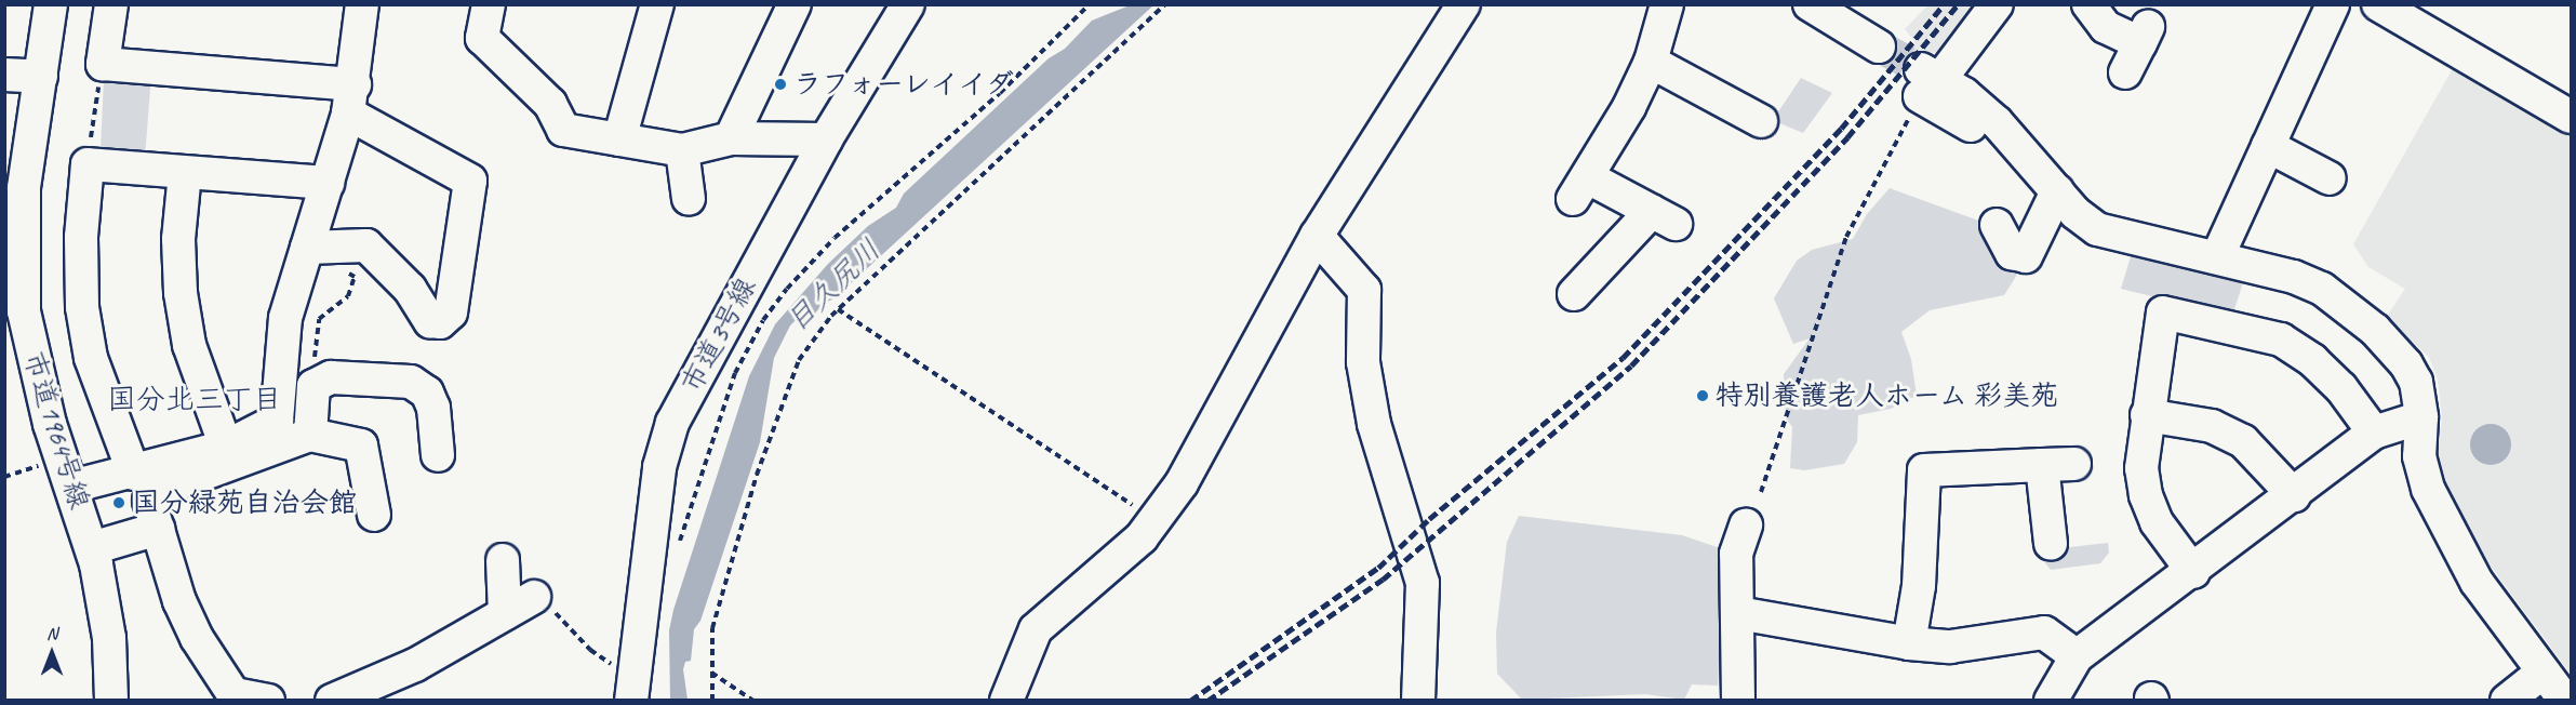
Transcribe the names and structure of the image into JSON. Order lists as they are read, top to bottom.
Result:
{
  "streets": {
    "street": ["市道3号線", "市道1964号線"]
  },
  "districts": ["国分北三丁目"],
  "water": ["目久尻川"],
  "places": ["ラフォーレイイダ", "特別養護老人ホーム 彩美苑", "国分緑苑自治会館"],
  "north": "top"
}
